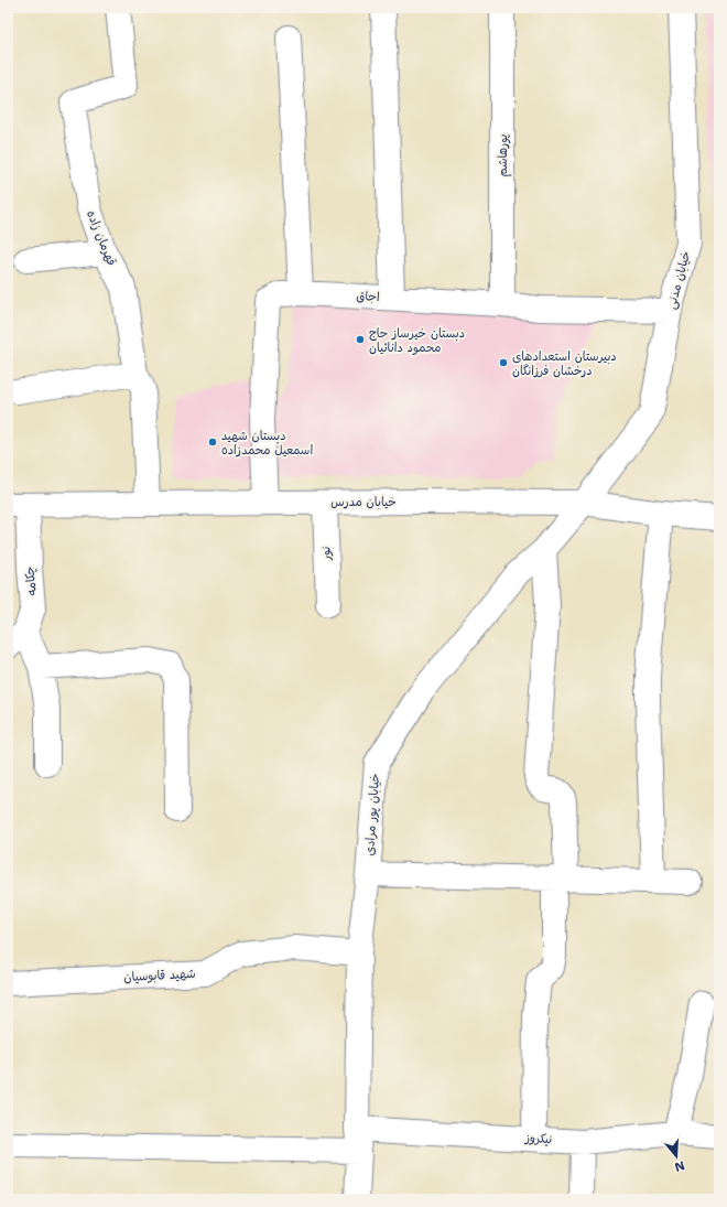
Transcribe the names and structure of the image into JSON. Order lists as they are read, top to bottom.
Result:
{
  "streets": {
    "street": [
      "پورهاشم",
      "قهرمان زاده",
      "خیابان مدنی",
      "اجاق",
      "خیابان مدرس",
      "نور",
      "چکامه",
      "خیابان پور مرادی",
      "شهید قابوسیان",
      "نیکروز"
    ]
  },
  "crossings": [
    ["پورهاشم", "اجاق"],
    ["قهرمان زاده", "خیابان مدرس"],
    ["خیابان مدنی", "اجاق"],
    ["خیابان مدنی", "خیابان مدرس"],
    ["خیابان مدنی", "خیابان پور مرادی"],
    ["اجاق", "خیابان مدرس"],
    ["خیابان مدرس", "نور"],
    ["خیابان مدرس", "چکامه"],
    ["خیابان مدرس", "خیابان پور مرادی"],
    ["خیابان پور مرادی", "شهید قابوسیان"],
    ["خیابان پور مرادی", "نیکروز"]
  ],
  "places": ["دبستان خیرساز حاج محمود دانائیان", "دبیرستان استعدادهای درخشان فرزانگان", "دبستان شهید اسمعیل محمدزاده"],
  "north": "bottom"
}
